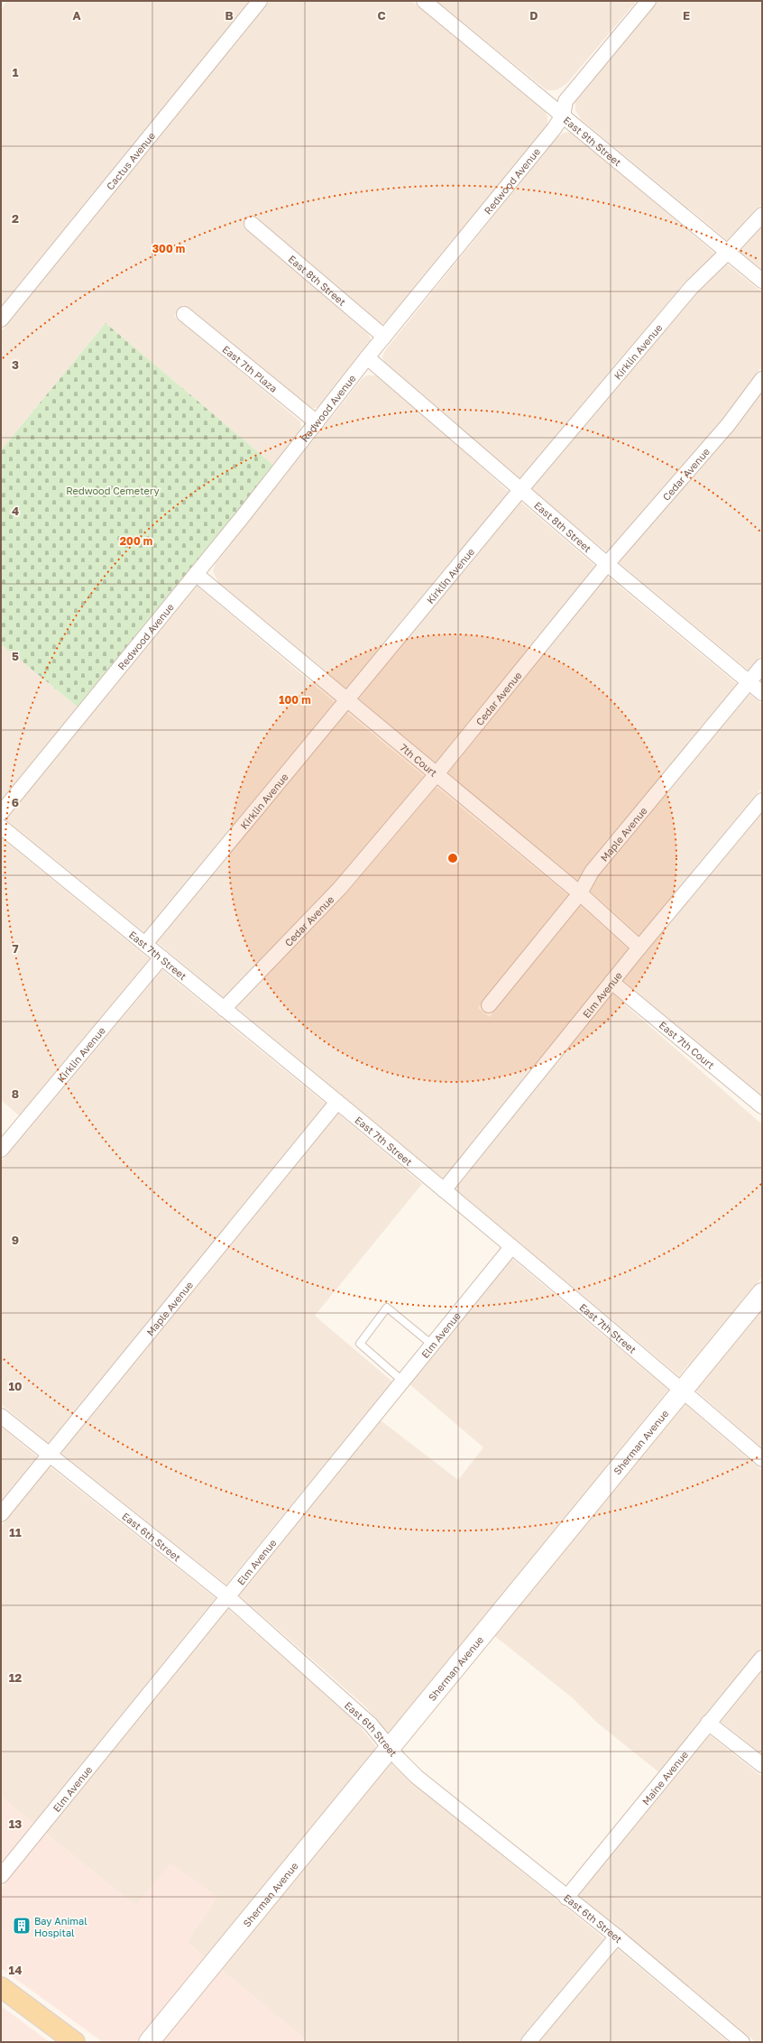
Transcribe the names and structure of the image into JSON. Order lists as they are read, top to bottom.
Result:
{
  "streets": {
    "street": [
      "East 9th Street",
      "Cactus Avenue",
      "Redwood Avenue",
      "East 8th Street",
      "Kirklin Avenue",
      "East 7th Plaza",
      "Cedar Avenue",
      "7th Court",
      "Maple Avenue",
      "East 7th Street",
      "Elm Avenue",
      "East 7th Court",
      "Sherman Avenue",
      "East 6th Street",
      "Maine Avenue"
    ]
  },
  "crossings": [
    ["East 9th Street", "Redwood Avenue"],
    ["East 9th Street", "Kirklin Avenue"],
    ["Redwood Avenue", "East 8th Street"],
    ["Redwood Avenue", "East 7th Plaza"],
    ["Redwood Avenue", "7th Court"],
    ["East 8th Street", "Kirklin Avenue"],
    ["East 8th Street", "Cedar Avenue"],
    ["East 8th Street", "Maple Avenue"],
    ["Kirklin Avenue", "7th Court"],
    ["Kirklin Avenue", "East 7th Street"],
    ["Cedar Avenue", "7th Court"],
    ["Cedar Avenue", "East 7th Street"],
    ["7th Court", "Maple Avenue"],
    ["7th Court", "Elm Avenue"],
    ["Maple Avenue", "East 7th Street"],
    ["Maple Avenue", "East 6th Street"],
    ["East 7th Street", "Elm Avenue"],
    ["East 7th Street", "Sherman Avenue"],
    ["Elm Avenue", "East 7th Court"],
    ["Elm Avenue", "East 6th Street"],
    ["Sherman Avenue", "East 6th Street"],
    ["East 6th Street", "Maine Avenue"]
  ],
  "parks": ["Redwood Cemetery"],
  "places": {
    "building": ["Bay Animal Hospital"]
  },
  "grid": {
    "columns": [
      "A",
      "B",
      "C",
      "D",
      "E"
    ],
    "rows": [
      "1",
      "2",
      "3",
      "4",
      "5",
      "6",
      "7",
      "8",
      "9",
      "10",
      "11",
      "12",
      "13",
      "14"
    ]
  },
  "rings": ["300 m", "200 m", "100 m"]
}
